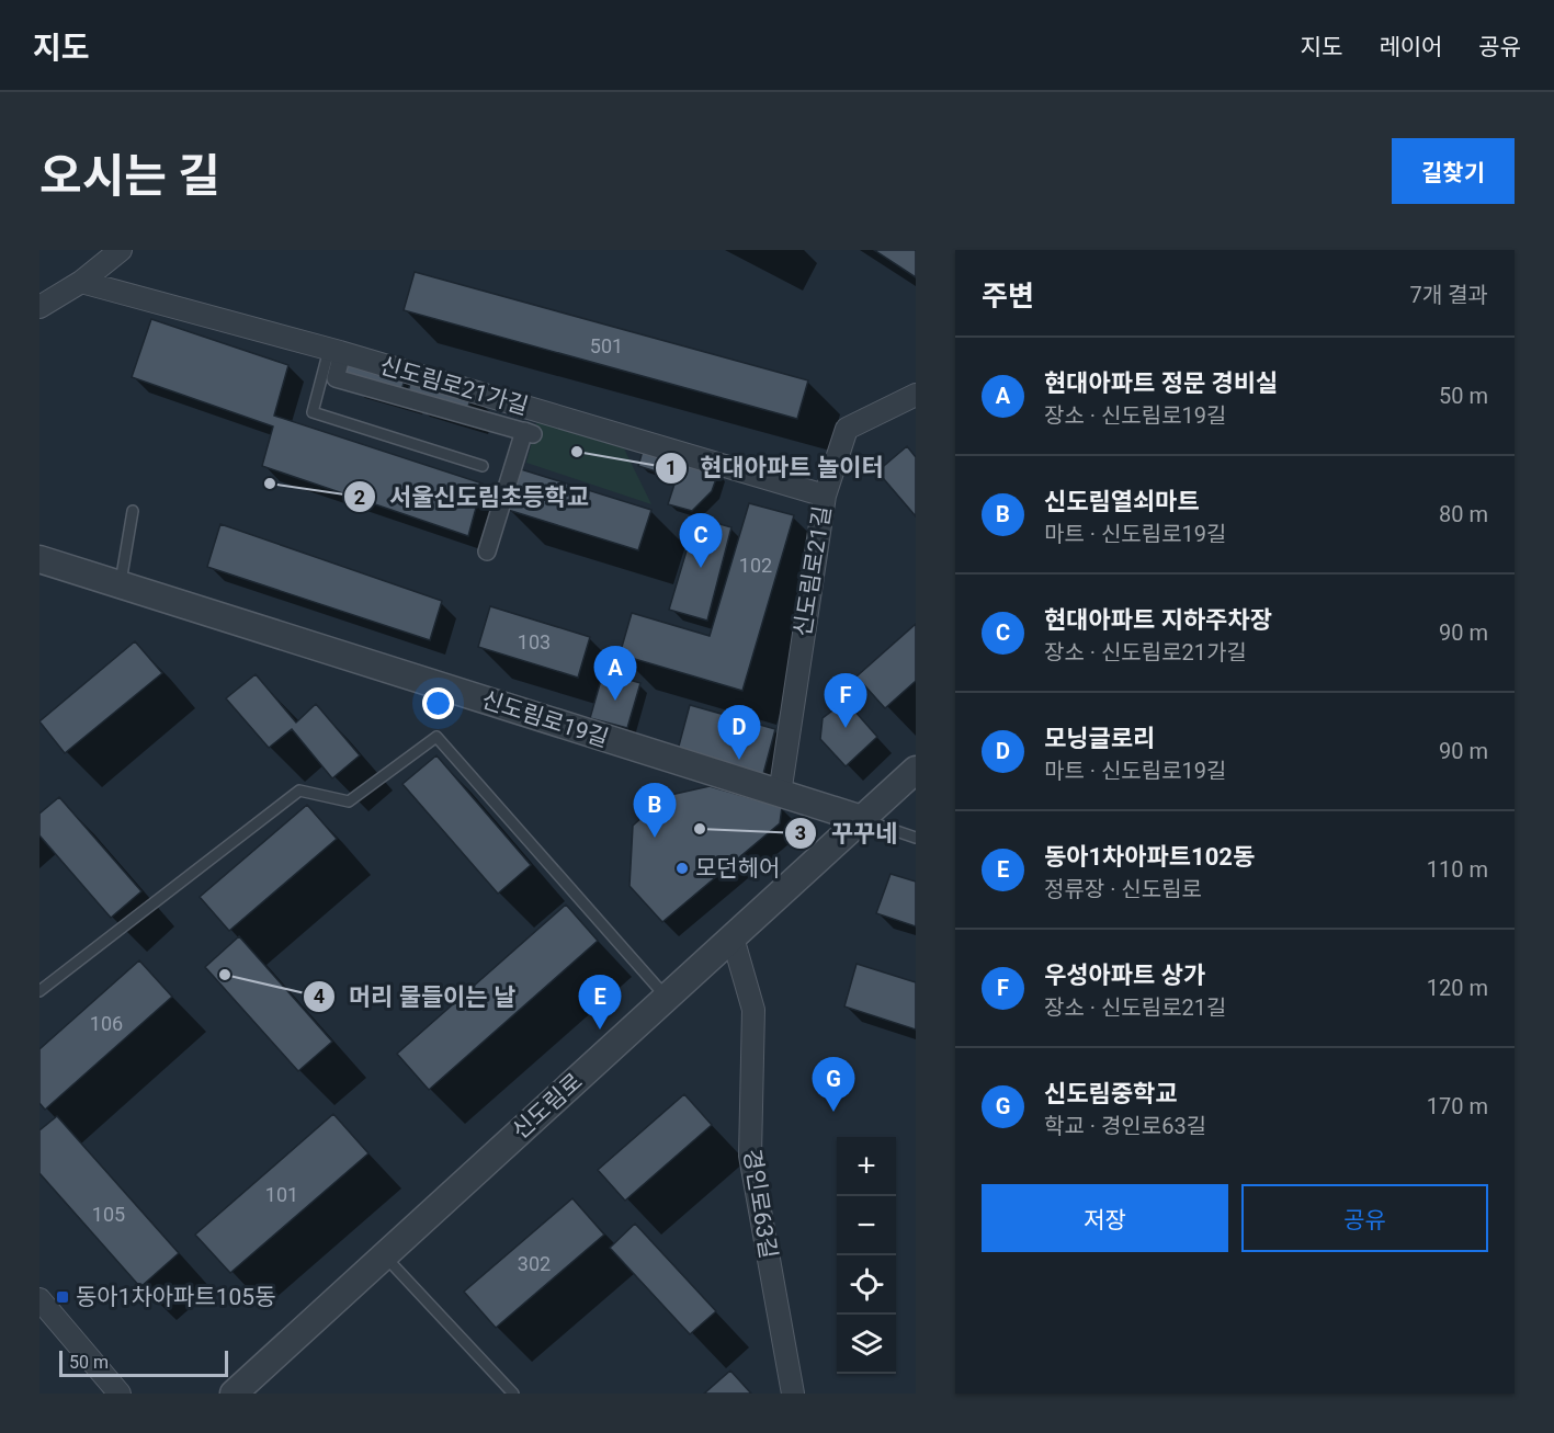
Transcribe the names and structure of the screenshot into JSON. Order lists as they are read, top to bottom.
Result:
{
  "streets": {
    "street": [
      "신도림로21가길",
      "신도림로21길",
      "신도림로19길",
      "신도림로",
      "경인로63길"
    ]
  },
  "crossings": [
    ["신도림로21가길", "신도림로21길"],
    ["신도림로21길", "신도림로19길"],
    ["신도림로19길", "신도림로"],
    ["신도림로", "경인로63길"]
  ],
  "places": {
    "other": [
      "현대아파트 놀이터",
      "서울신도림초등학교",
      "꾸꾸네",
      "모던헤어",
      "머리 물들이는 날"
    ],
    "transit": ["동아1차아파트105동"]
  },
  "house_numbers": [
    "501",
    "102",
    "103",
    "106",
    "101",
    "105",
    "302"
  ],
  "scale_bar": "50 m",
  "page": {
    "header": "지도",
    "nav": ["지도", "레이어", "공유"],
    "title": "오시는 길",
    "buttons": [
      "길찾기",
      ["저장", "공유"]
    ],
    "heading": ["주변", "7개 결과"],
    "list": [
      {
        "mark": "A",
        "name": "현대아파트 정문 경비실",
        "note": "장소 · 신도림로19길",
        "value": "50 m"
      },
      {
        "mark": "B",
        "name": "신도림열쇠마트",
        "note": "마트 · 신도림로19길",
        "value": "80 m"
      },
      {
        "mark": "C",
        "name": "현대아파트 지하주차장",
        "note": "장소 · 신도림로21가길",
        "value": "90 m"
      },
      {
        "mark": "D",
        "name": "모닝글로리",
        "note": "마트 · 신도림로19길",
        "value": "90 m"
      },
      {
        "mark": "E",
        "name": "동아1차아파트102동",
        "note": "정류장 · 신도림로",
        "value": "110 m"
      },
      {
        "mark": "F",
        "name": "우성아파트 상가",
        "note": "장소 · 신도림로21길",
        "value": "120 m"
      },
      {
        "mark": "G",
        "name": "신도림중학교",
        "note": "학교 · 경인로63길",
        "value": "170 m"
      }
    ],
    "pins": [
      "C",
      "A",
      "F",
      "D",
      "B",
      "E",
      "G"
    ],
    "map_buttons": ["+", "−"],
    "scale": "50 m"
  }
}
